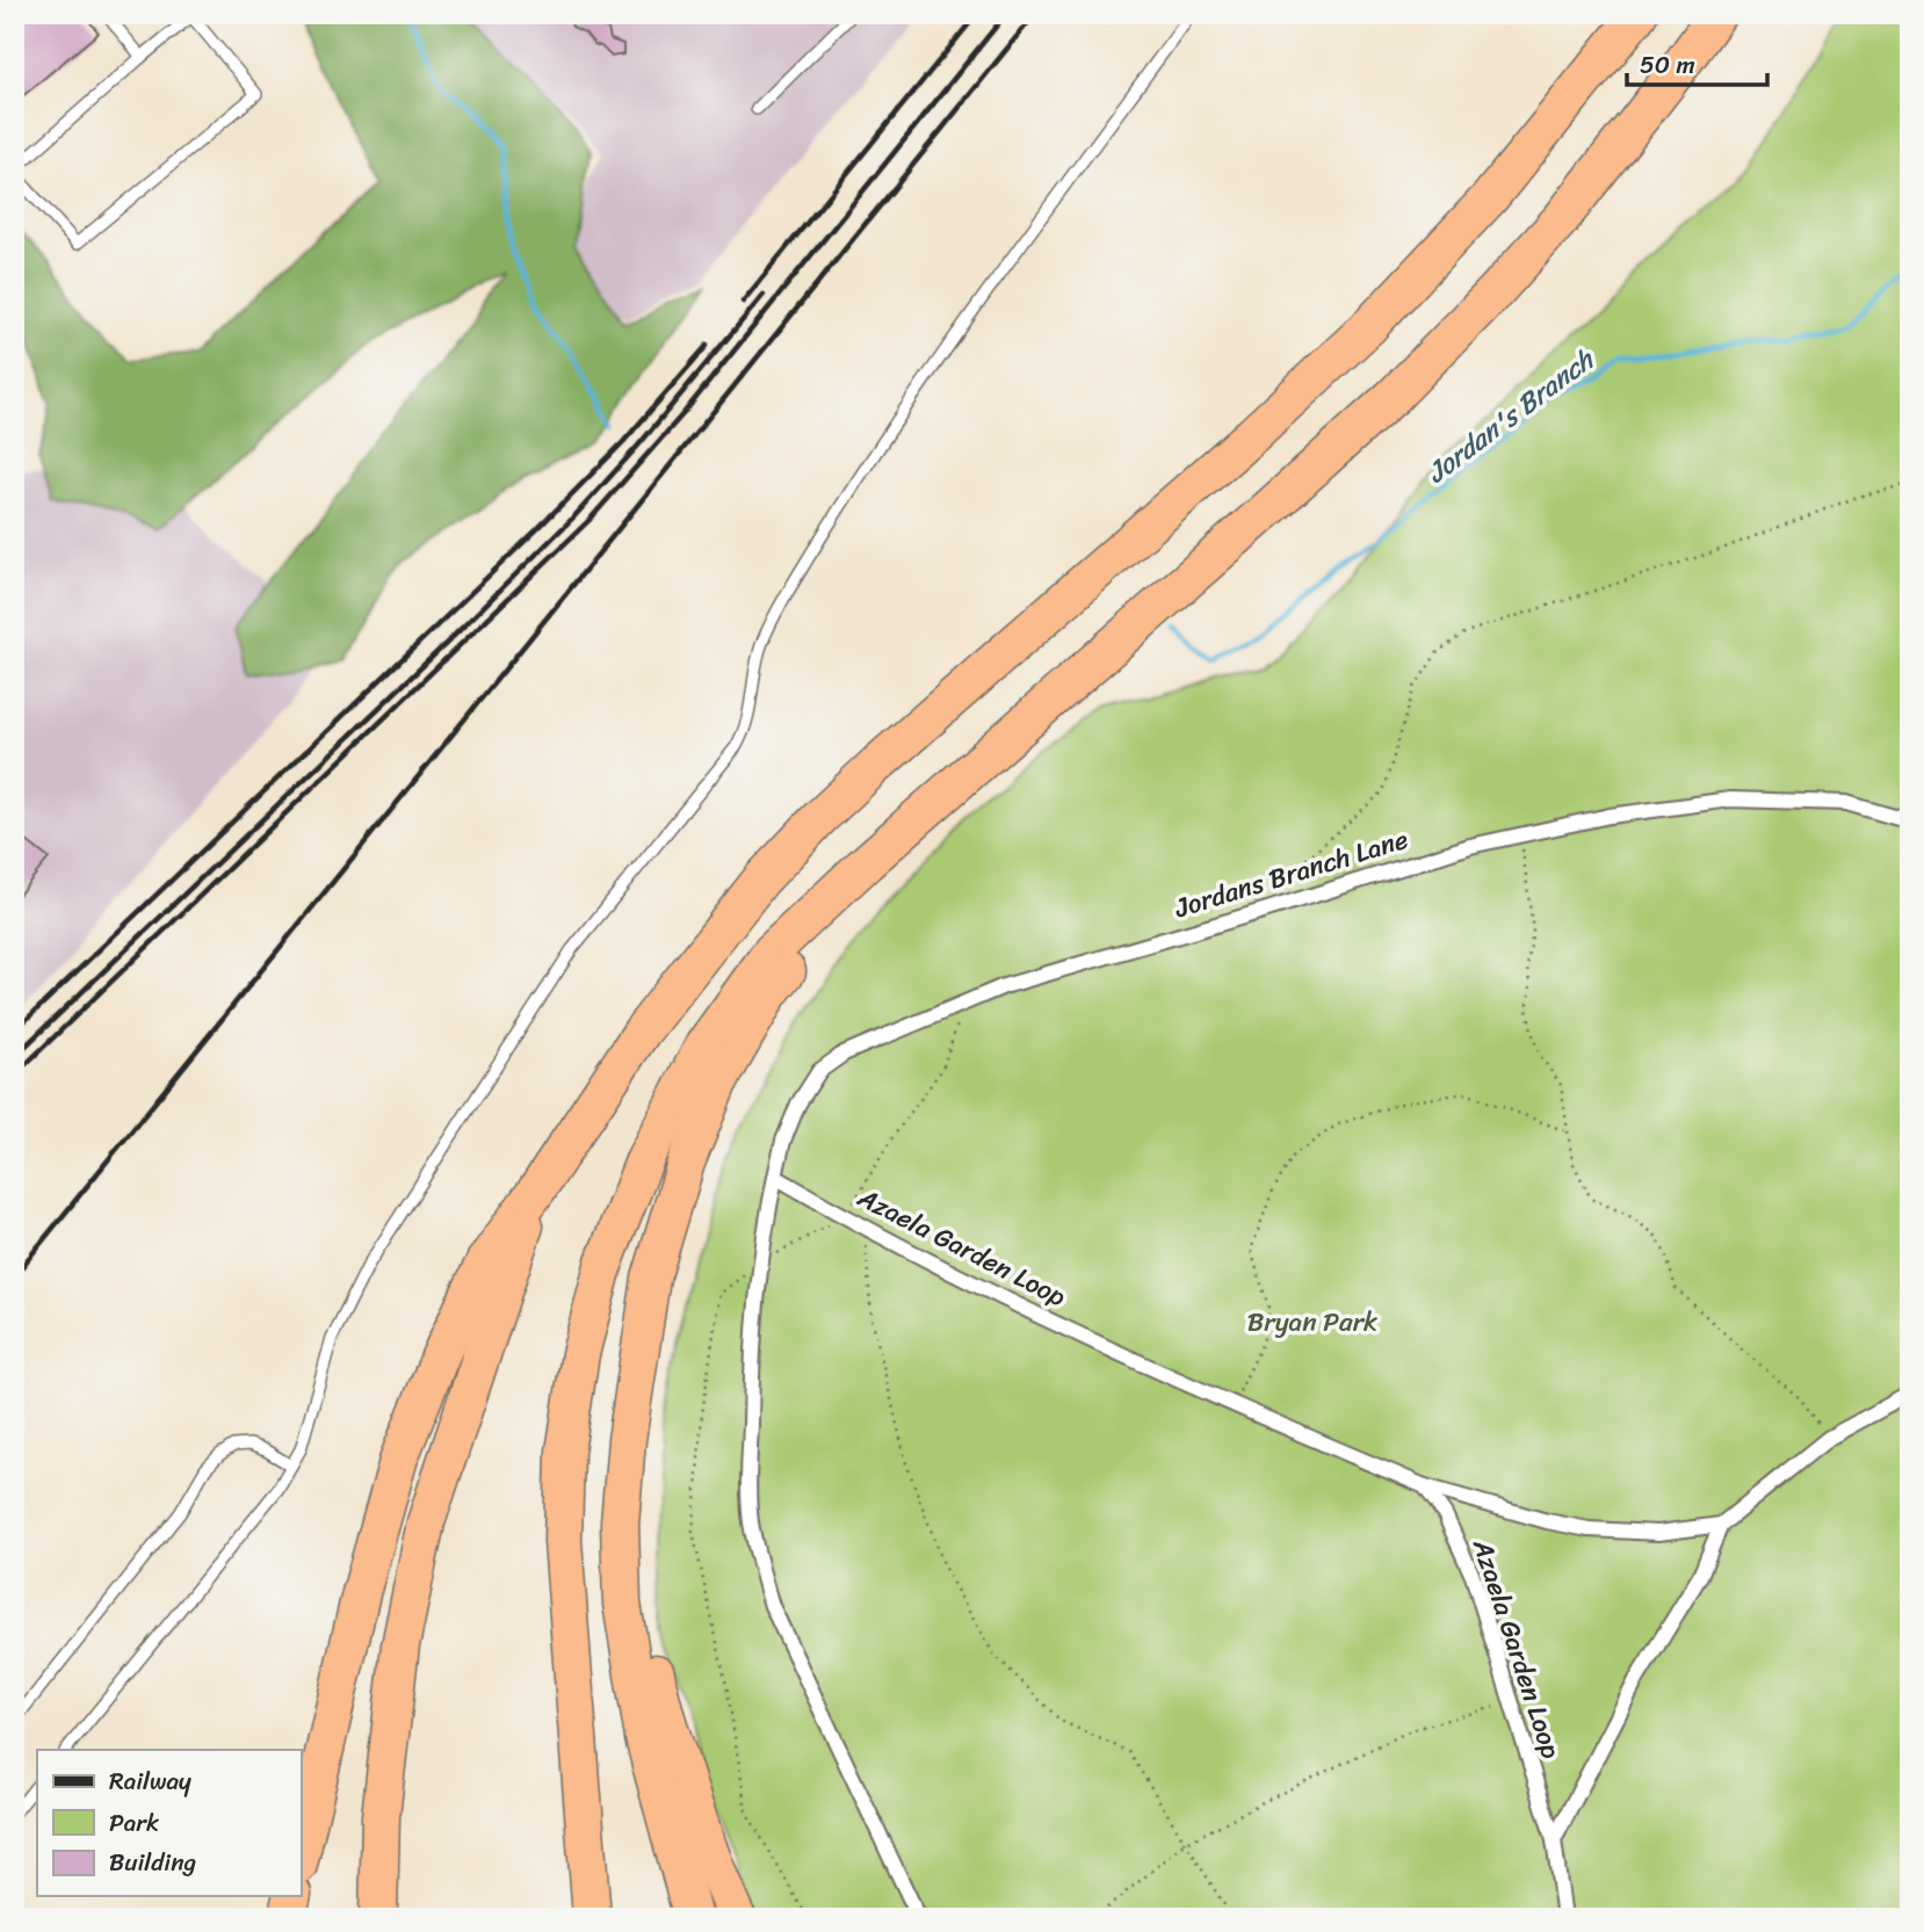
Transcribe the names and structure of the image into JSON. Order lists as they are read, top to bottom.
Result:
{
  "streets": {
    "street": ["Jordans Branch Lane", "Azaela Garden Loop"]
  },
  "crossings": [
    ["Jordans Branch Lane", "Azaela Garden Loop"]
  ],
  "water": ["Jordan's Branch"],
  "parks": ["Bryan Park"],
  "legend": ["Railway", "Park", "Building"],
  "scale_bar": "50 m"
}
